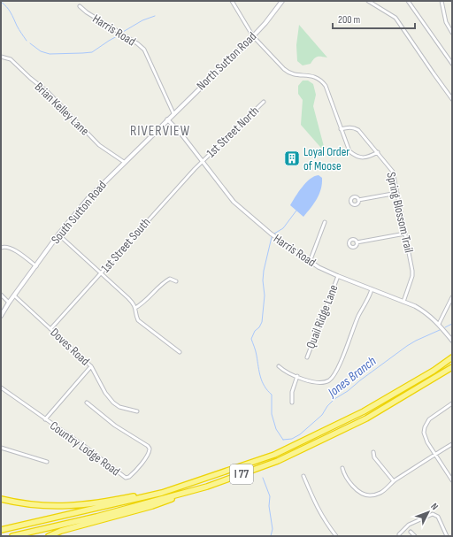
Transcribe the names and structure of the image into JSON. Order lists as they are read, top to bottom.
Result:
{
  "streets": {
    "highway": ["I 77"],
    "main road": ["North Sutton Road", "South Sutton Road"],
    "street": [
      "Harris Road",
      "Brian Kelley Lane",
      "1st Street North",
      "Spring Blossom Trail",
      "1st Street South",
      "Quail Ridge Lane",
      "Doves Road",
      "Country Lodge Road"
    ]
  },
  "crossings": [
    ["Harris Road", "North Sutton Road"],
    ["Harris Road", "1st Street North"],
    ["Harris Road", "South Sutton Road"],
    ["Harris Road", "Spring Blossom Trail"],
    ["Harris Road", "1st Street South"],
    ["Harris Road", "Quail Ridge Lane"],
    ["North Sutton Road", "South Sutton Road"],
    ["Brian Kelley Lane", "South Sutton Road"],
    ["1st Street North", "1st Street South"],
    ["South Sutton Road", "Doves Road"],
    ["1st Street South", "Doves Road"]
  ],
  "districts": ["RIVERVIEW"],
  "water": ["Jones Branch"],
  "places": {
    "building": ["Loyal Order of Moose"]
  },
  "scale_bar": "200 m",
  "north": "top right"
}
